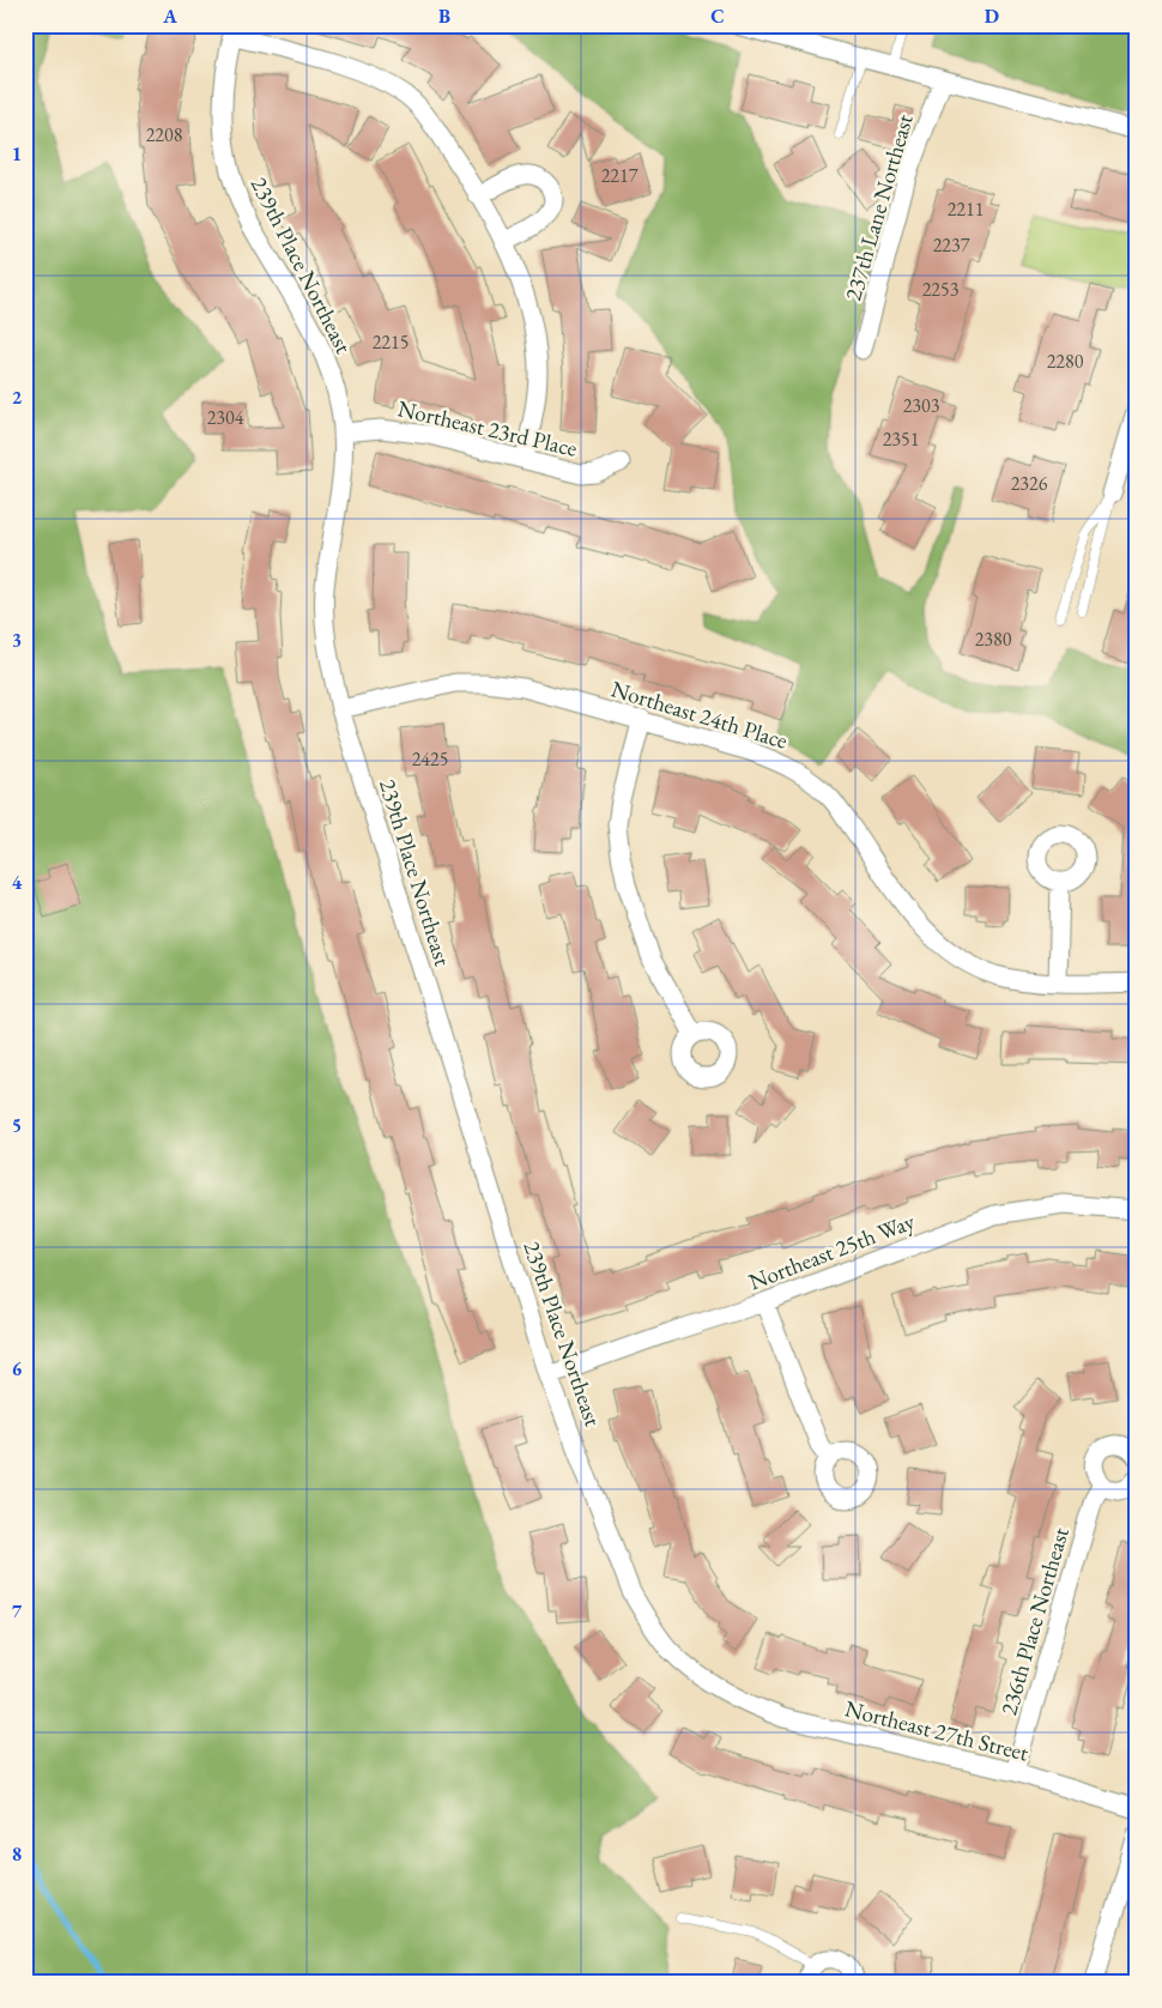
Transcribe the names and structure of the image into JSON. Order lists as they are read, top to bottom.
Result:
{
  "streets": {
    "street": [
      "237th Lane Northeast",
      "239th Place Northeast",
      "Northeast 23rd Place",
      "Northeast 24th Place",
      "Northeast 25th Way",
      "236th Place Northeast",
      "Northeast 27th Street"
    ]
  },
  "crossings": [
    ["239th Place Northeast", "Northeast 23rd Place"],
    ["239th Place Northeast", "Northeast 24th Place"],
    ["239th Place Northeast", "Northeast 25th Way"],
    ["239th Place Northeast", "Northeast 27th Street"],
    ["236th Place Northeast", "Northeast 27th Street"]
  ],
  "house_numbers": [
    "2208",
    "2217",
    "2211",
    "2237",
    "2253",
    "2215",
    "2280",
    "2303",
    "2304",
    "2351",
    "2326",
    "2380",
    "2425"
  ],
  "grid": {
    "columns": [
      "A",
      "B",
      "C",
      "D"
    ],
    "rows": [
      "1",
      "2",
      "3",
      "4",
      "5",
      "6",
      "7",
      "8"
    ]
  }
}
